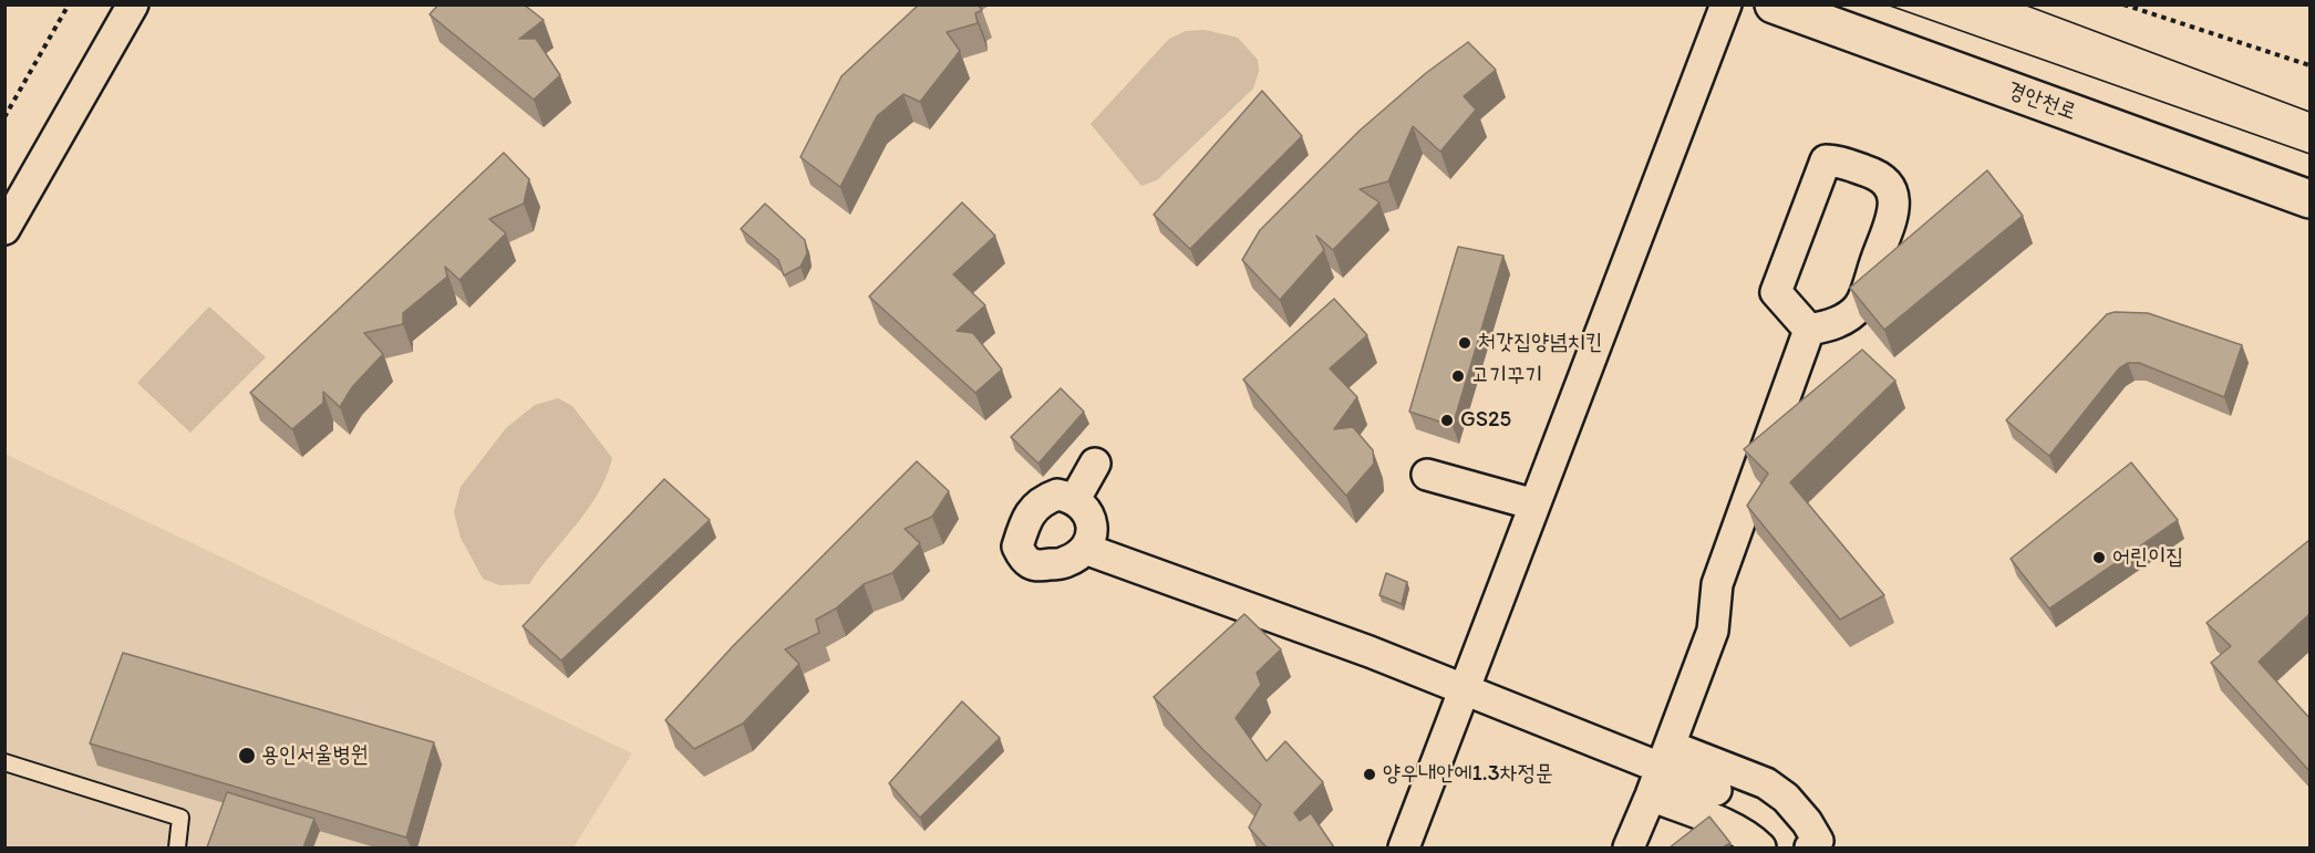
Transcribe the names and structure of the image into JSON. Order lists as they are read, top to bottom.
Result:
{
  "streets": {
    "main road": ["경안천로"]
  },
  "places": [
    "처갓집양념치킨",
    "고기꾸기",
    "GS25",
    "어린이집",
    "용인서울병원",
    "양우내안에1.3차정문"
  ]
}
